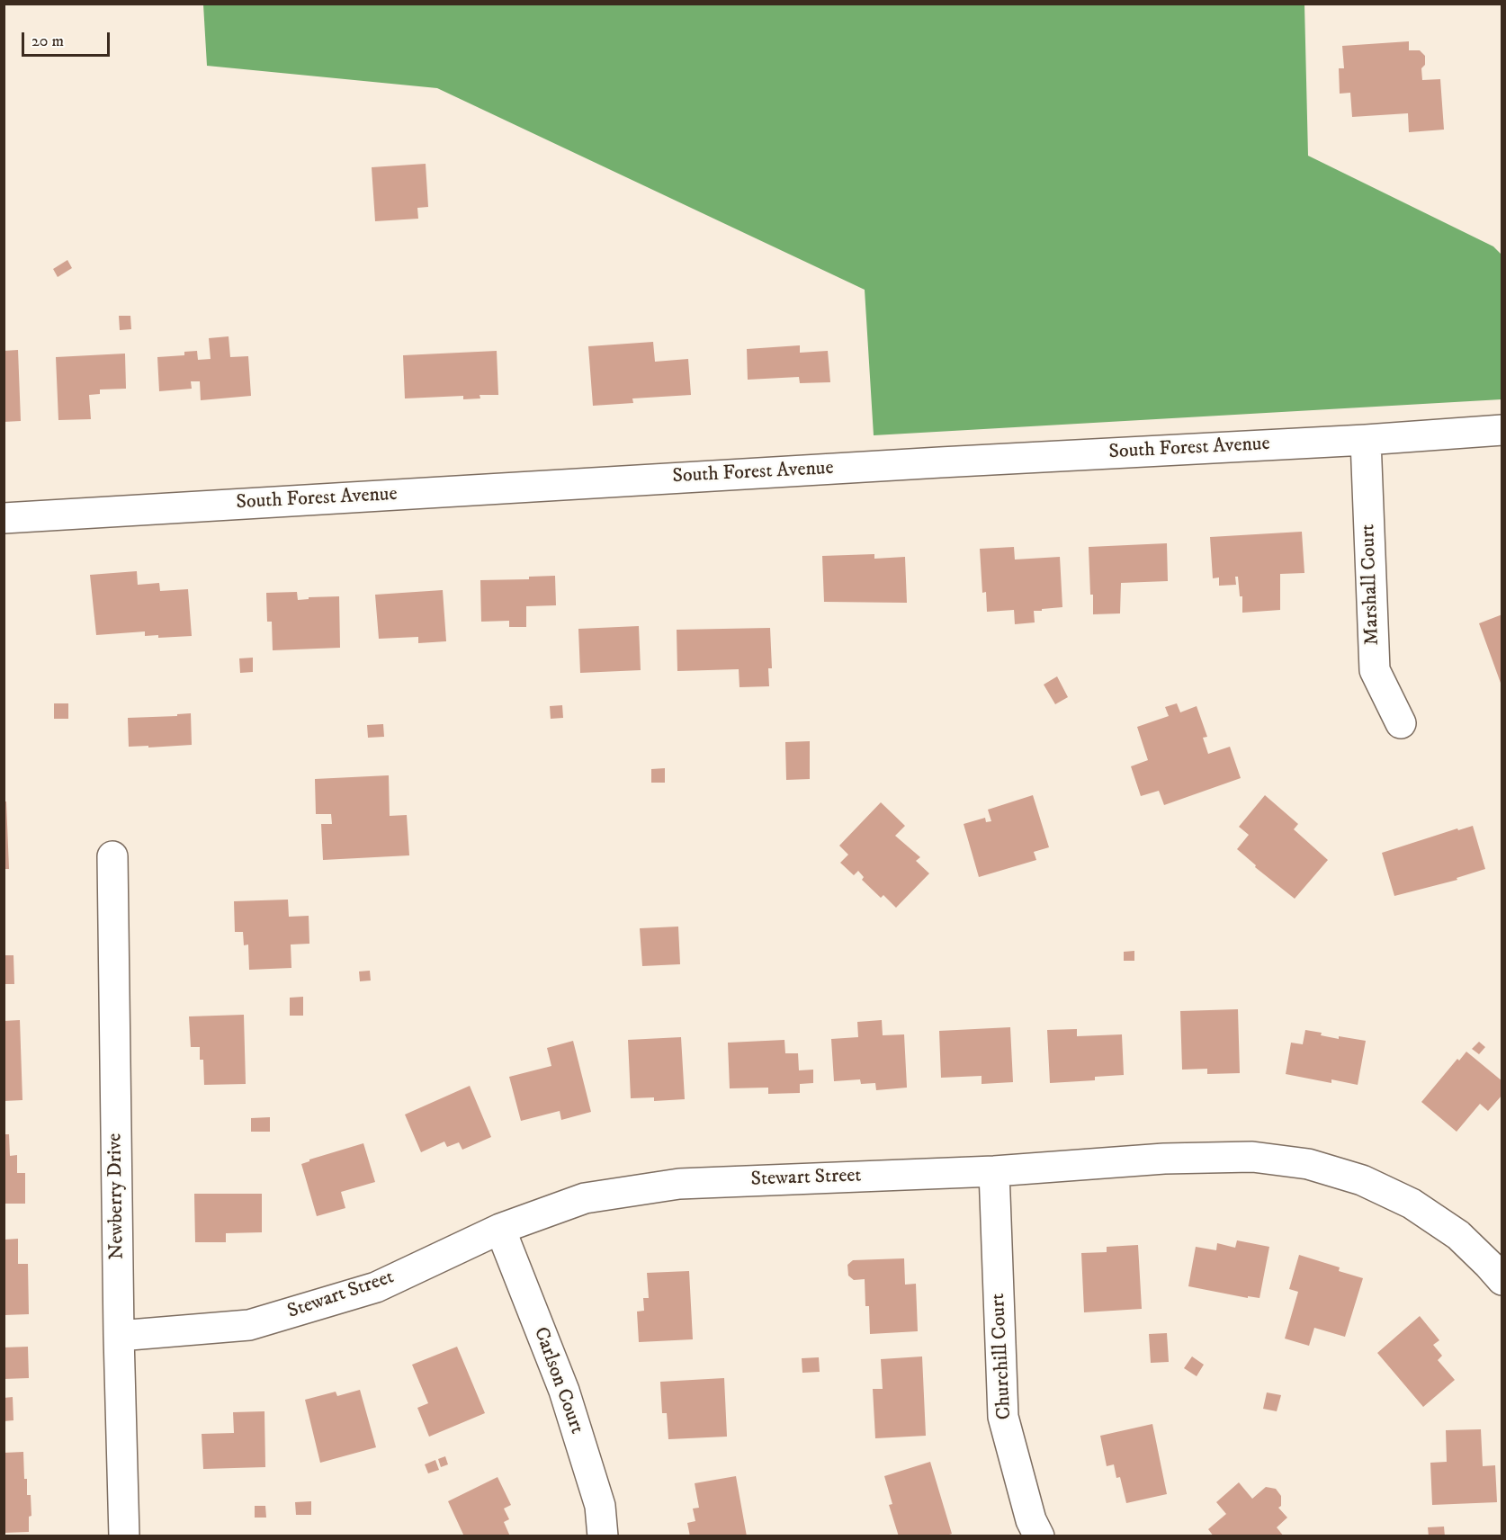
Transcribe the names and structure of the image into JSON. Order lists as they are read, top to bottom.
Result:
{
  "streets": {
    "street": [
      "South Forest Avenue",
      "Marshall Court",
      "Stewart Street",
      "Newberry Drive",
      "Churchill Court",
      "Carlson Court"
    ]
  },
  "crossings": [
    ["South Forest Avenue", "Marshall Court"],
    ["Stewart Street", "Newberry Drive"],
    ["Stewart Street", "Churchill Court"],
    ["Stewart Street", "Carlson Court"]
  ],
  "scale_bar": "20 m"
}
